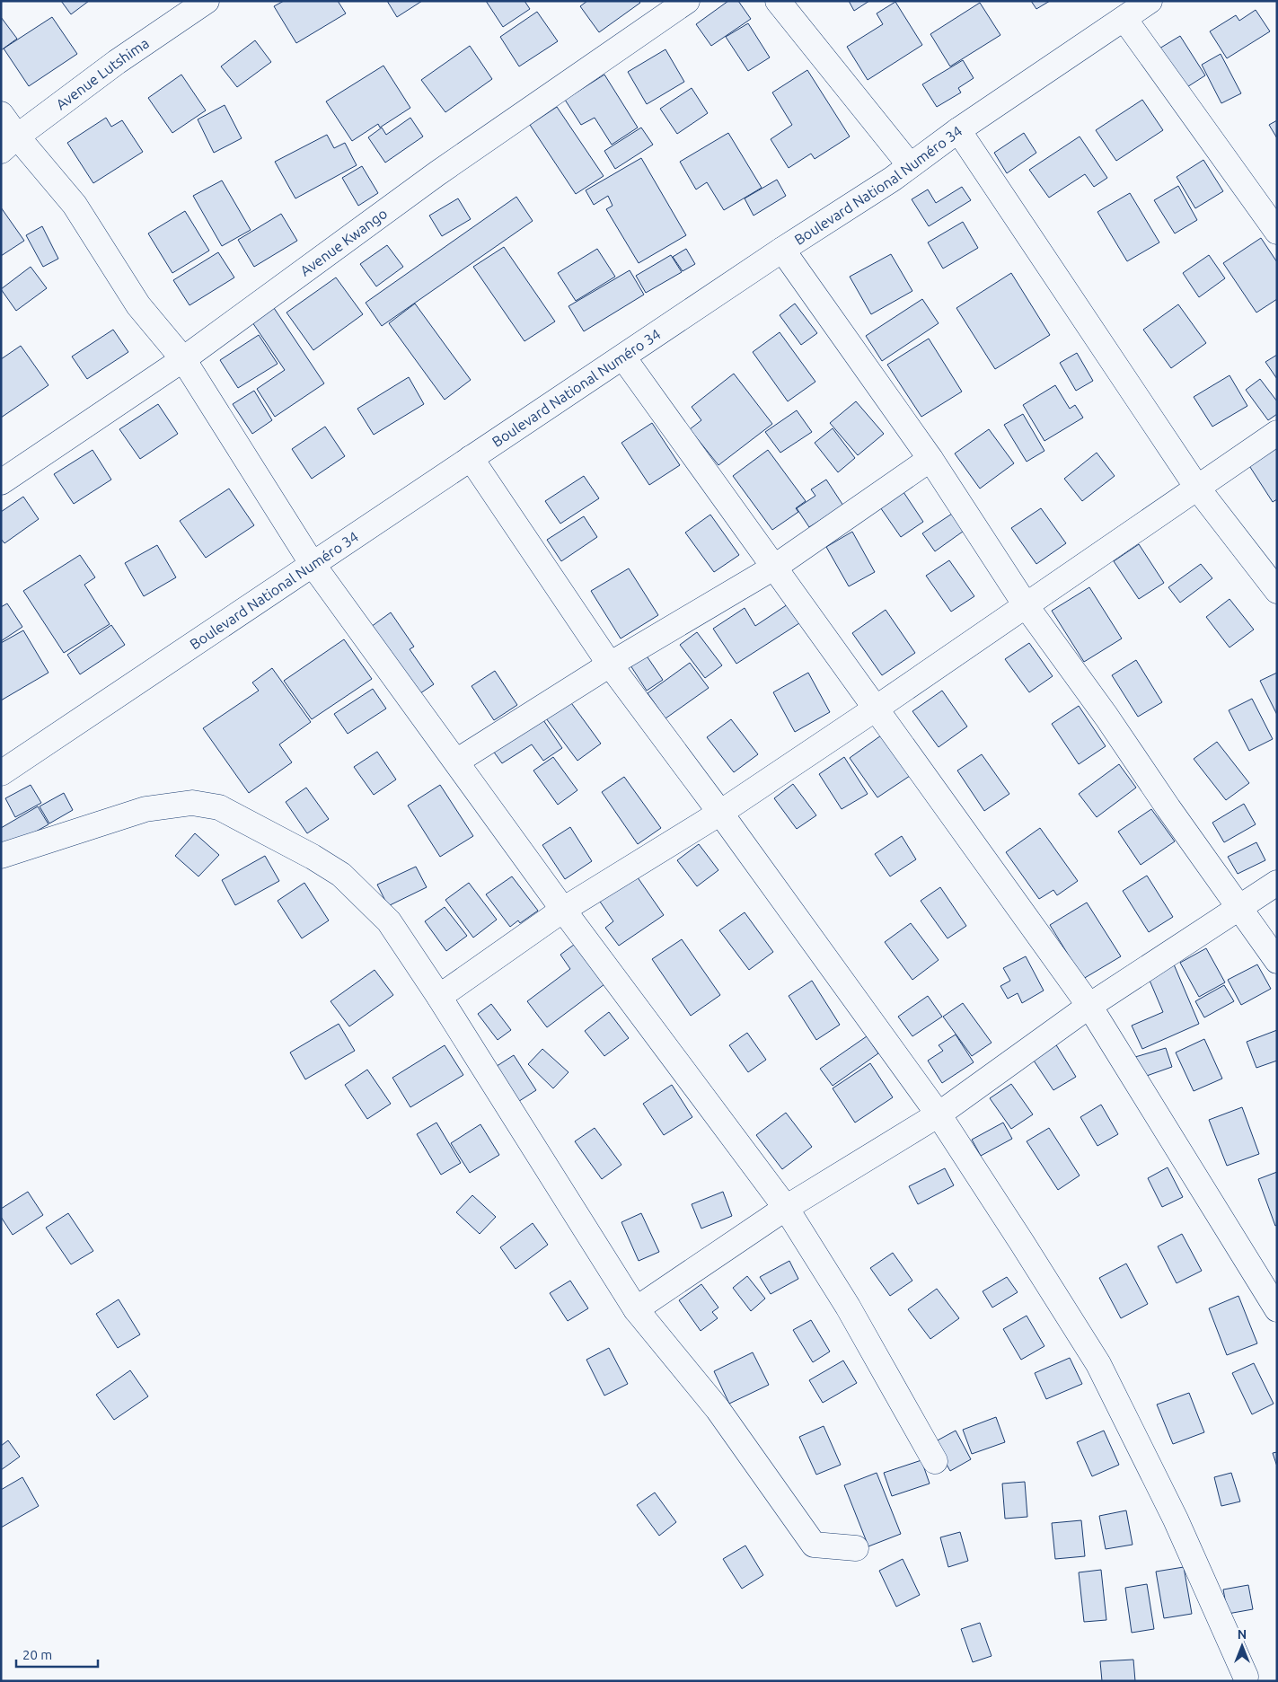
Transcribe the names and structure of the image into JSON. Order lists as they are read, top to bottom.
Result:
{
  "streets": {
    "street": ["Avenue Lutshima", "Boulevard National Numéro 34", "Avenue Kwango"]
  },
  "scale_bar": "20 m",
  "north": "top"
}
